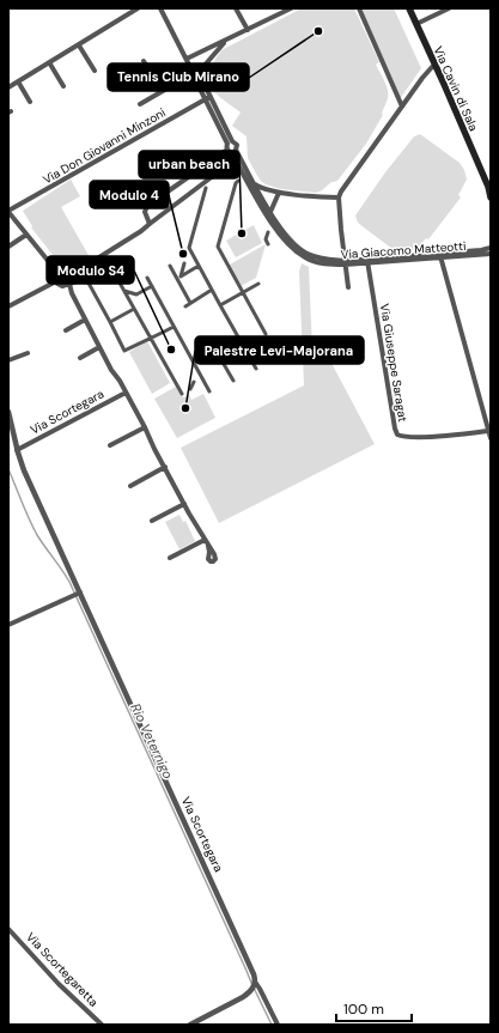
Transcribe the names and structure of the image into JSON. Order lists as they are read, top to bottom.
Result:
{
  "streets": {
    "main road": ["Via Cavin di Sala"],
    "street": [
      "Via Don Giovanni Minzoni",
      "Via Giacomo Matteotti",
      "Via Giuseppe Saragat",
      "Via Scortegara",
      "Via Scortegaretta"
    ]
  },
  "crossings": [
    ["Via Don Giovanni Minzoni", "Via Giacomo Matteotti"],
    ["Via Giacomo Matteotti", "Via Giuseppe Saragat"]
  ],
  "water": ["Rio Veternigo"],
  "places": [
    "Tennis Club Mirano",
    "urban beach",
    "Modulo 4",
    "Modulo S4",
    "Palestre Levi-Majorana"
  ],
  "scale_bar": "100 m"
}
